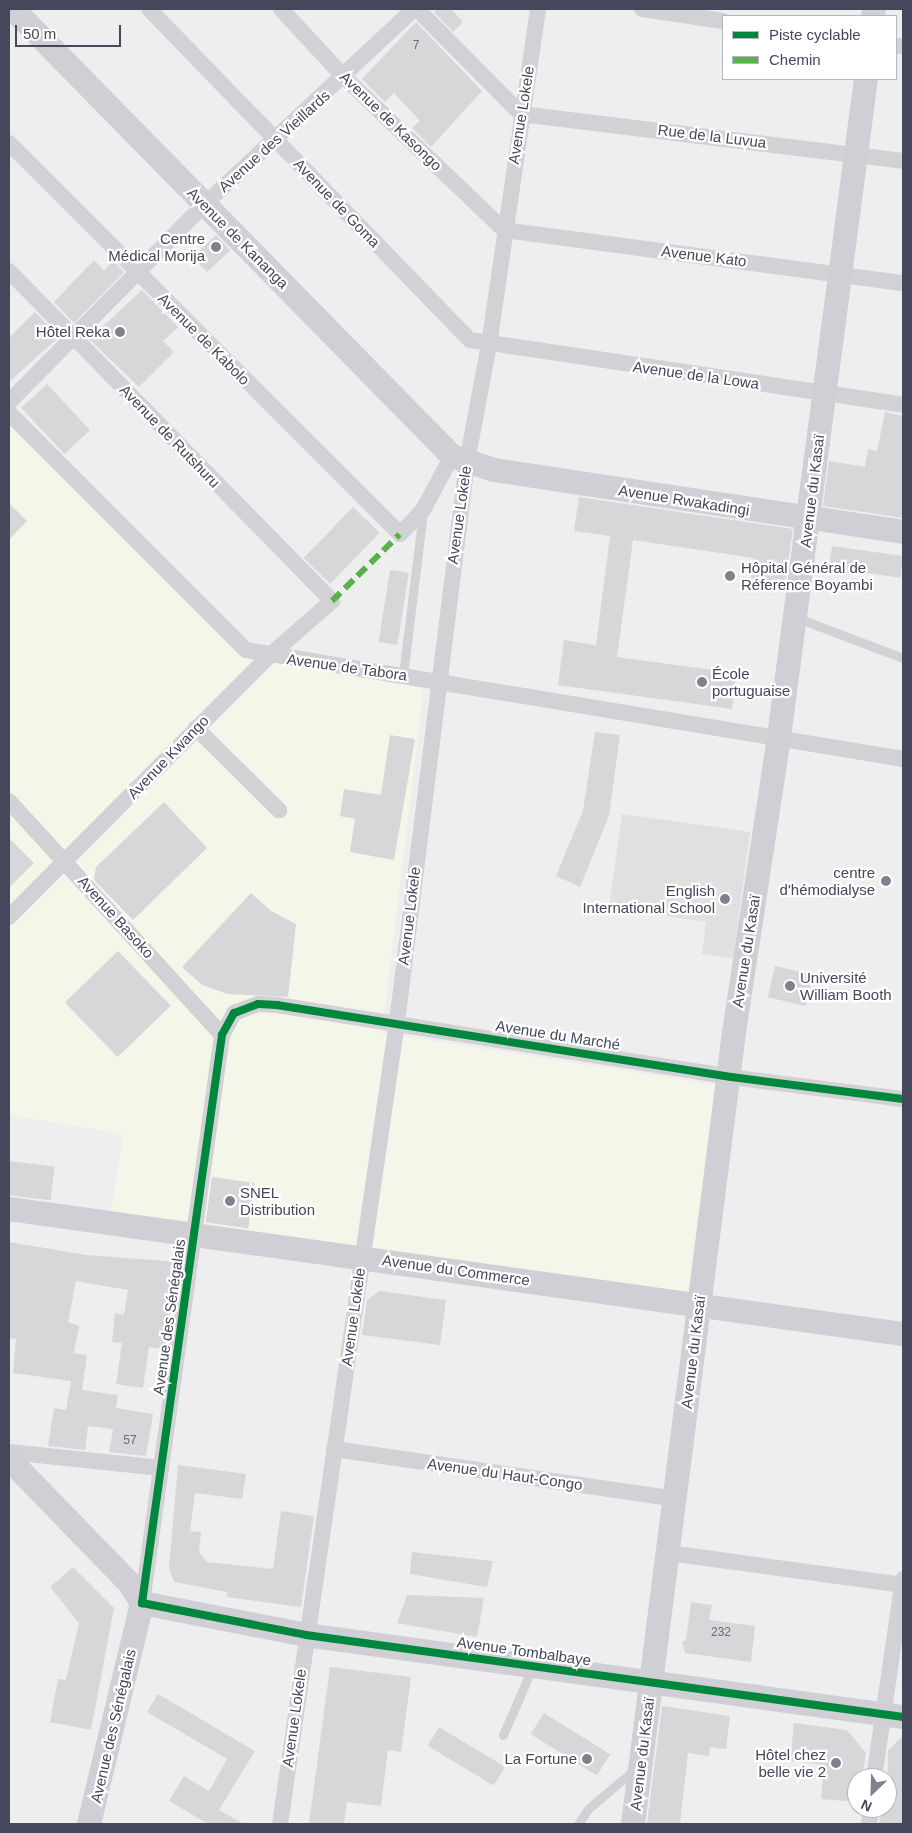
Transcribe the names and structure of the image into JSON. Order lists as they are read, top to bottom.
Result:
{
  "streets": {
    "street": [
      "Avenue Lokele",
      "Avenue de Kasongo",
      "Rue de la Luvua",
      "Avenue des Vieillards",
      "Avenue de Goma",
      "Avenue de Kananga",
      "Avenue Kato",
      "Avenue de Kabolo",
      "Avenue de la Lowa",
      "Avenue de Rutshuru",
      "Avenue du Kasaï",
      "Avenue Rwakadingi",
      "Avenue de Tabora",
      "Avenue Kwango",
      "Avenue Basoko",
      "Avenue du Marché",
      "Avenue du Commerce",
      "Avenue des Sénégalais",
      "Avenue du Haut-Congo",
      "Avenue Tombalbaye"
    ]
  },
  "crossings": [
    ["Avenue Lokele", "Avenue de Kasongo"],
    ["Avenue Lokele", "Rue de la Luvua"],
    ["Avenue Lokele", "Avenue de Goma"],
    ["Avenue Lokele", "Avenue de Kananga"],
    ["Avenue Lokele", "Avenue Kato"],
    ["Avenue Lokele", "Avenue de la Lowa"],
    ["Avenue Lokele", "Avenue Rwakadingi"],
    ["Avenue Lokele", "Avenue de Tabora"],
    ["Avenue Lokele", "Avenue du Marché"],
    ["Avenue Lokele", "Avenue du Commerce"],
    ["Avenue Lokele", "Avenue du Haut-Congo"],
    ["Avenue Lokele", "Avenue Tombalbaye"],
    ["Avenue de Kasongo", "Avenue des Vieillards"],
    ["Avenue de Kasongo", "Avenue Kato"],
    ["Rue de la Luvua", "Avenue du Kasaï"],
    ["Avenue des Vieillards", "Avenue de Goma"],
    ["Avenue des Vieillards", "Avenue de Kananga"],
    ["Avenue des Vieillards", "Avenue de Kabolo"],
    ["Avenue des Vieillards", "Avenue de Rutshuru"],
    ["Avenue de Goma", "Avenue de la Lowa"],
    ["Avenue de Kananga", "Avenue Rwakadingi"],
    ["Avenue Kato", "Avenue du Kasaï"],
    ["Avenue de la Lowa", "Avenue du Kasaï"],
    ["Avenue de Rutshuru", "Avenue Kwango"],
    ["Avenue du Kasaï", "Avenue Rwakadingi"],
    ["Avenue du Kasaï", "Avenue de Tabora"],
    ["Avenue du Kasaï", "Avenue du Marché"],
    ["Avenue du Kasaï", "Avenue du Commerce"],
    ["Avenue du Kasaï", "Avenue du Haut-Congo"],
    ["Avenue du Kasaï", "Avenue Tombalbaye"],
    ["Avenue de Tabora", "Avenue Kwango"],
    ["Avenue Kwango", "Avenue Basoko"],
    ["Avenue Basoko", "Avenue du Marché"],
    ["Avenue Basoko", "Avenue des Sénégalais"],
    ["Avenue du Marché", "Avenue des Sénégalais"],
    ["Avenue du Commerce", "Avenue des Sénégalais"],
    ["Avenue des Sénégalais", "Avenue Tombalbaye"]
  ],
  "places": [
    "Centre Médical Morija",
    "Hôtel Reka",
    "Hôpital Général de Réference Boyambi",
    "École portuguaise",
    "centre d'hémodialyse",
    "English International School",
    "Université William Booth",
    "SNEL Distribution",
    "La Fortune",
    "Hôtel chez belle vie 2"
  ],
  "house_numbers": ["7", "57", "232"],
  "legend": ["Piste cyclable", "Chemin"],
  "scale_bar": "50 m",
  "north": "bottom left"
}
